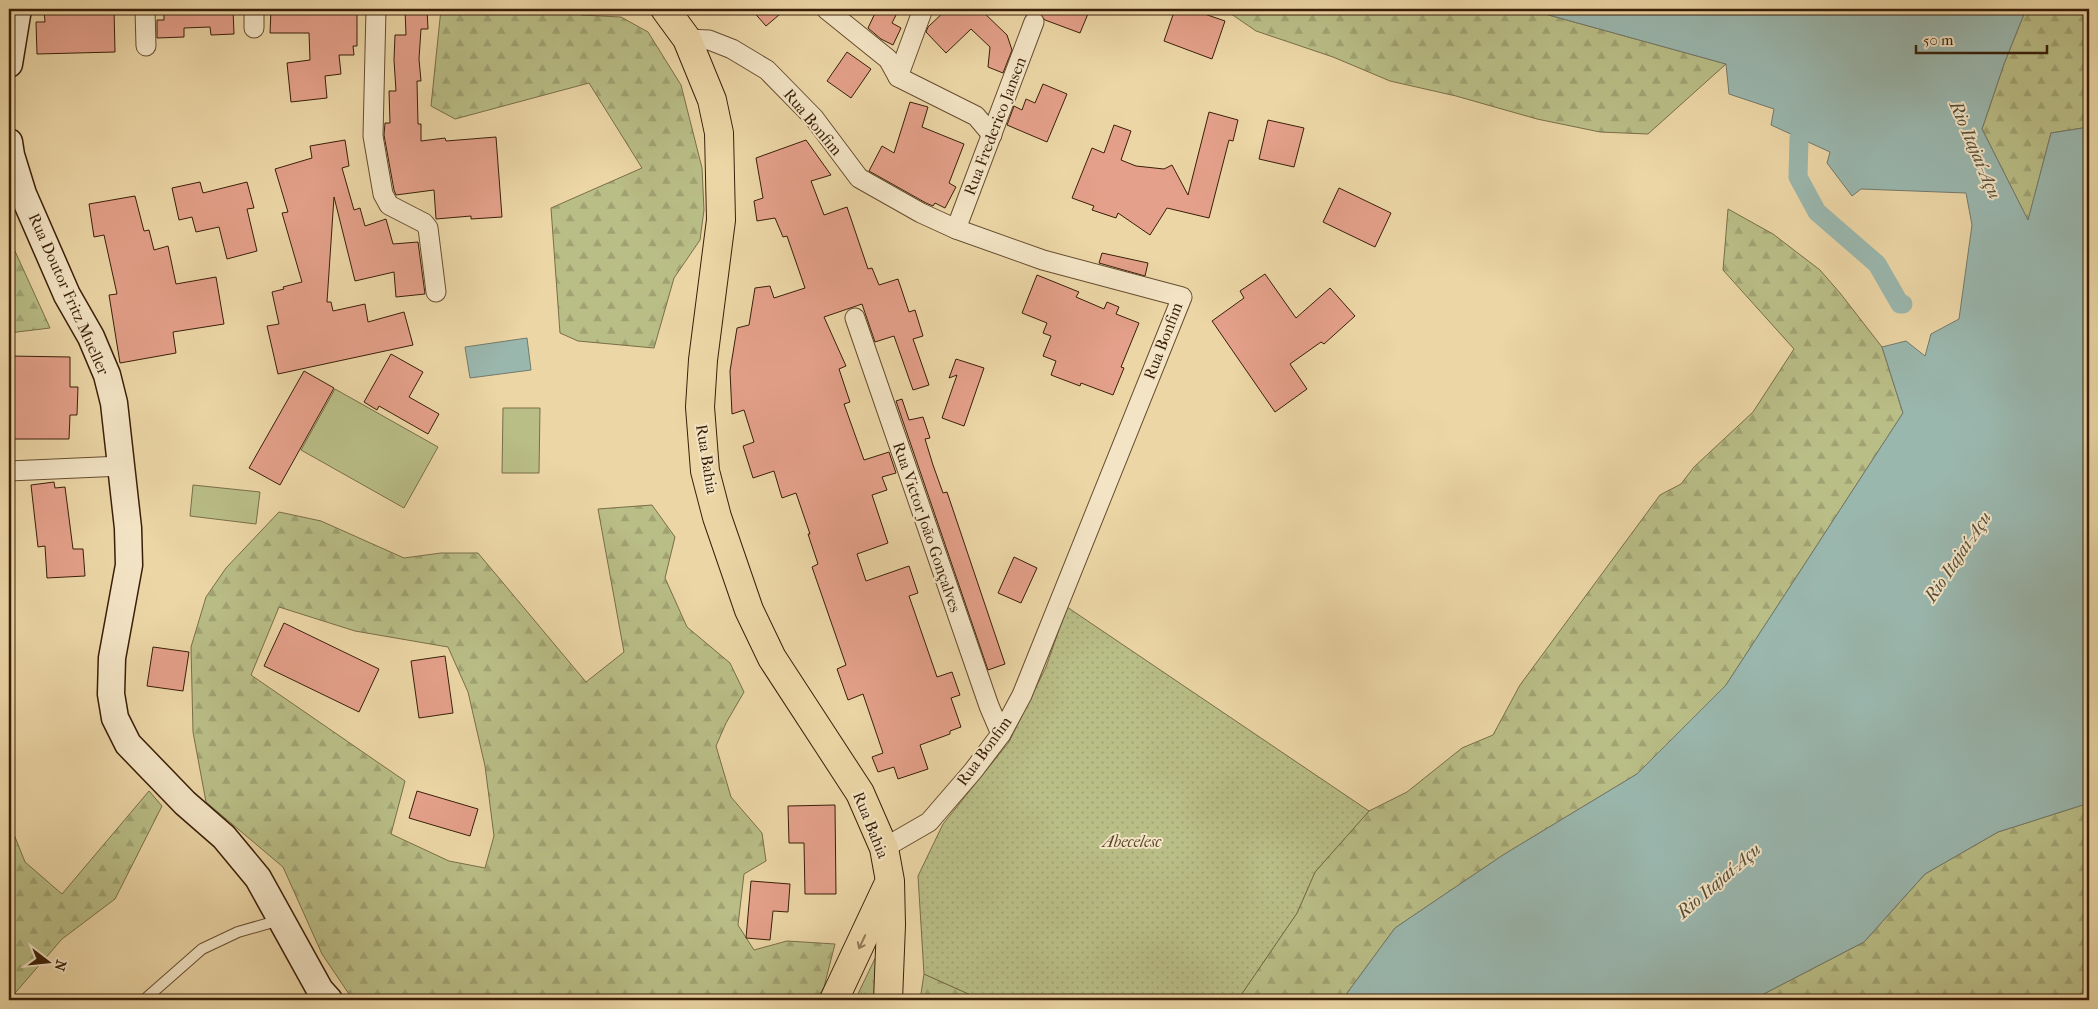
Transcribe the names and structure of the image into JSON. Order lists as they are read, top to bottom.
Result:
{
  "streets": {
    "main road": ["Rua Bahia"],
    "street": [
      "Rua Bonfim",
      "Rua Frederico Jansen",
      "Rua Doutor Fritz Mueller",
      "Rua Victor João Gonçalves"
    ]
  },
  "crossings": [
    ["Rua Bonfim", "Rua Frederico Jansen"],
    ["Rua Bonfim", "Rua Bahia"],
    ["Rua Bonfim", "Rua Victor João Gonçalves"]
  ],
  "water": ["Rio Itajaí-Açu"],
  "parks": ["Abecelesc"],
  "scale_bar": "50 m",
  "north": "right"
}
